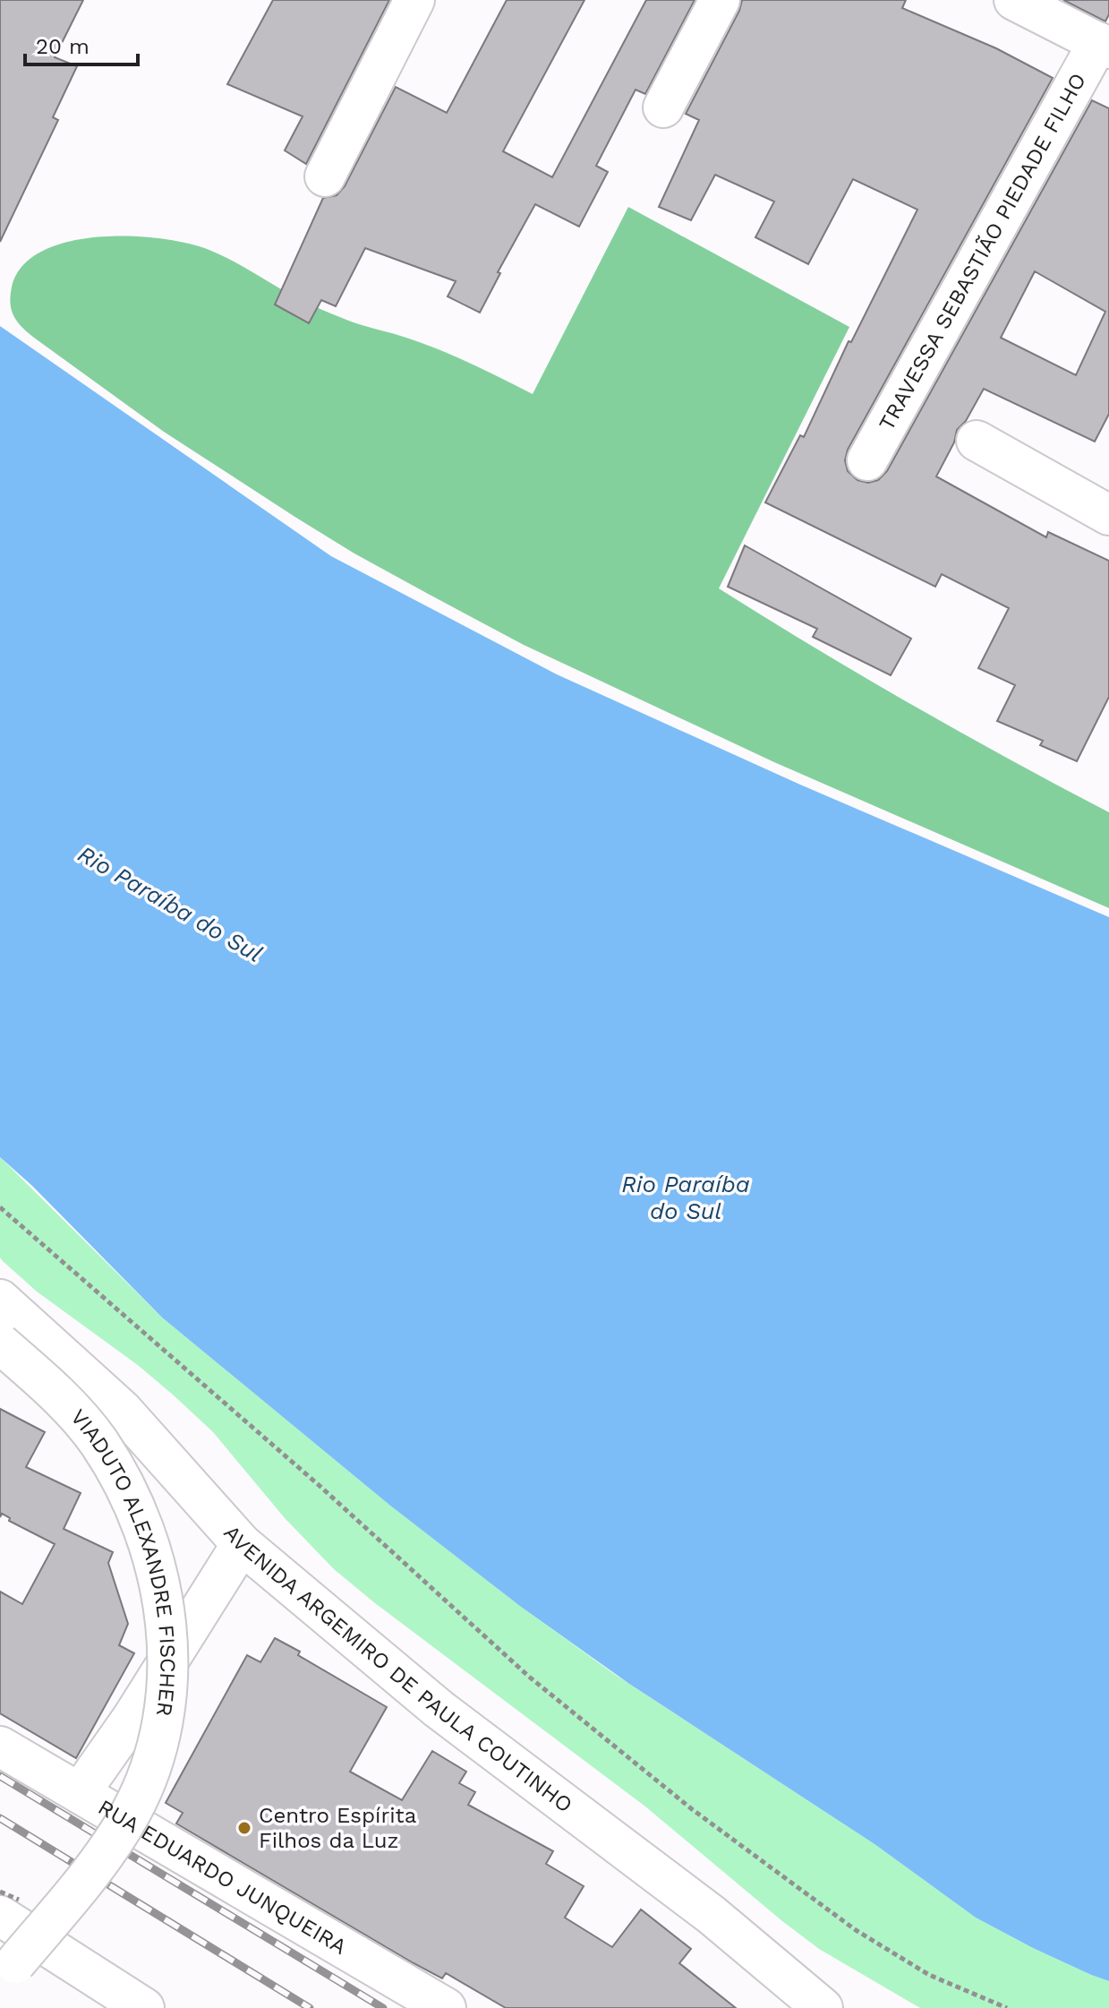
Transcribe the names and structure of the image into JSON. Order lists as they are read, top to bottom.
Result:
{
  "streets": {
    "street": [
      "TRAVESSA SEBASTIÃO PIEDADE FILHO",
      "VIADUTO ALEXANDRE FISCHER",
      "AVENIDA ARGEMIRO DE PAULA COUTINHO",
      "RUA EDUARDO JUNQUEIRA"
    ]
  },
  "water": ["Rio Paraíba do Sul"],
  "places": ["Centro Espírita Filhos da Luz"],
  "scale_bar": "20 m"
}
